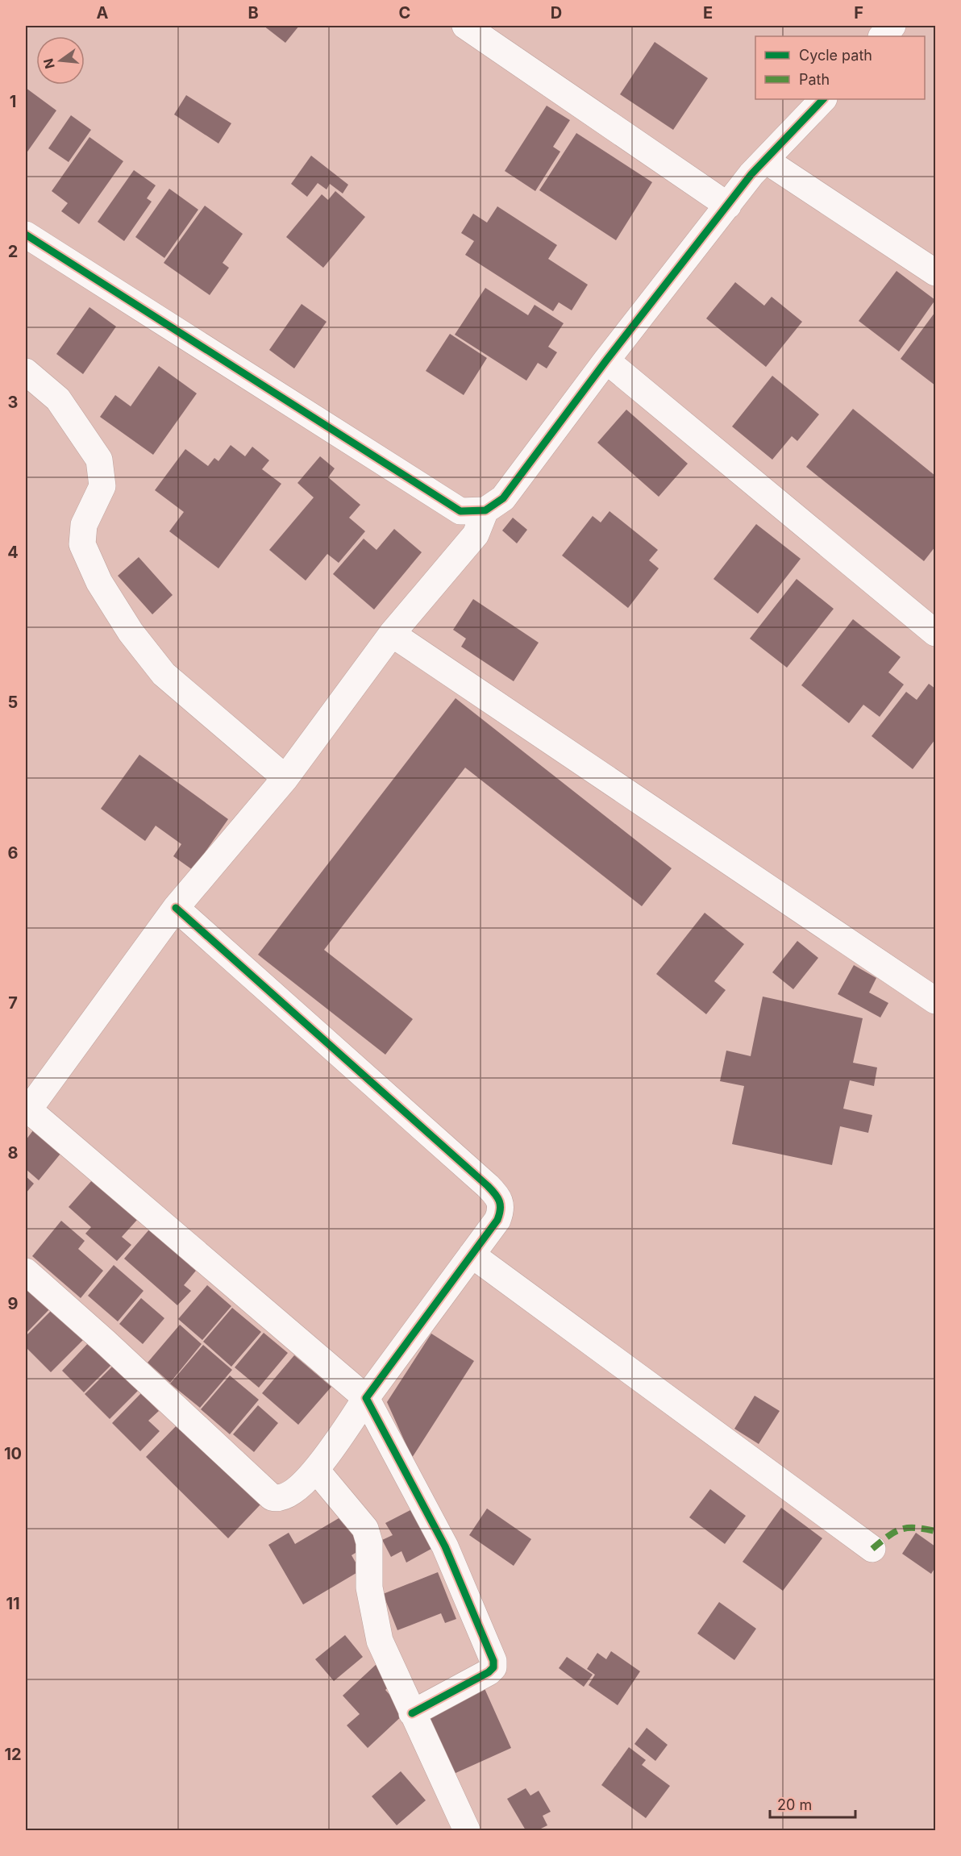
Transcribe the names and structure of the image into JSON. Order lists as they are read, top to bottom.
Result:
{
  "legend": ["Cycle path", "Path"],
  "scale_bar": "20 m",
  "north": "left",
  "grid": {
    "columns": [
      "A",
      "B",
      "C",
      "D",
      "E",
      "F"
    ],
    "rows": [
      "1",
      "2",
      "3",
      "4",
      "5",
      "6",
      "7",
      "8",
      "9",
      "10",
      "11",
      "12"
    ]
  }
}
